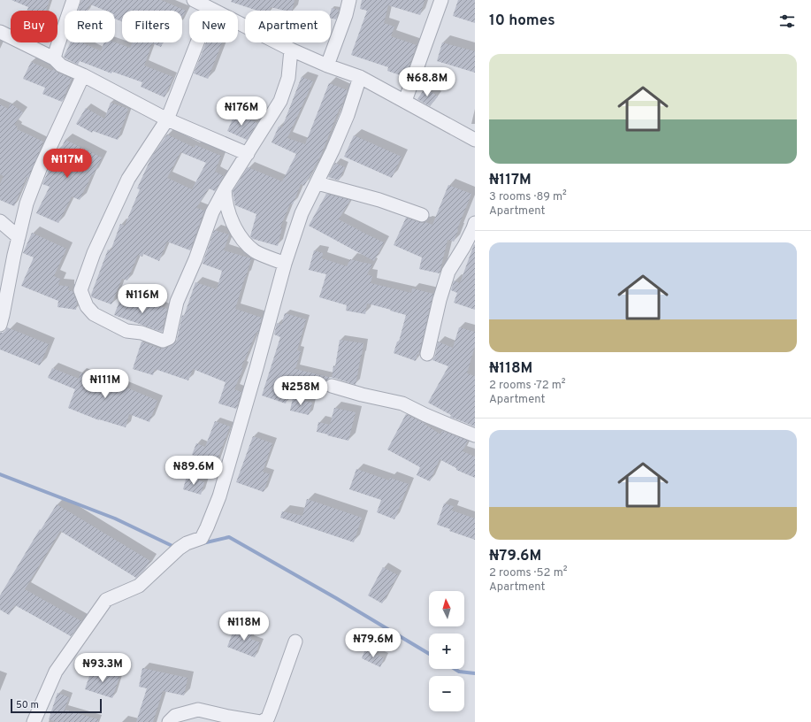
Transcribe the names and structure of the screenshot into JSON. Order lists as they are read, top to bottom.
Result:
{
  "scale_bar": "50 m",
  "north": "top",
  "page": {
    "heading": "10 homes",
    "chip": [
      "Buy",
      "Rent",
      "Filters",
      "New",
      "Apartment"
    ],
    "list": [
      {
        "name": "₦117M",
        "note": "3 rooms · 89 m² · Apartment"
      },
      {
        "name": "₦118M",
        "note": "2 rooms · 72 m² · Apartment"
      },
      {
        "name": "₦79.6M",
        "note": "2 rooms · 52 m² · Apartment"
      }
    ],
    "price": [
      "₦68.8M",
      "₦176M",
      "₦117M",
      "₦116M",
      "₦111M",
      "₦258M",
      "₦89.6M",
      "₦118M",
      "₦79.6M",
      "₦93.3M"
    ],
    "map_buttons": ["+", "−"],
    "scale": "50 m"
  }
}
